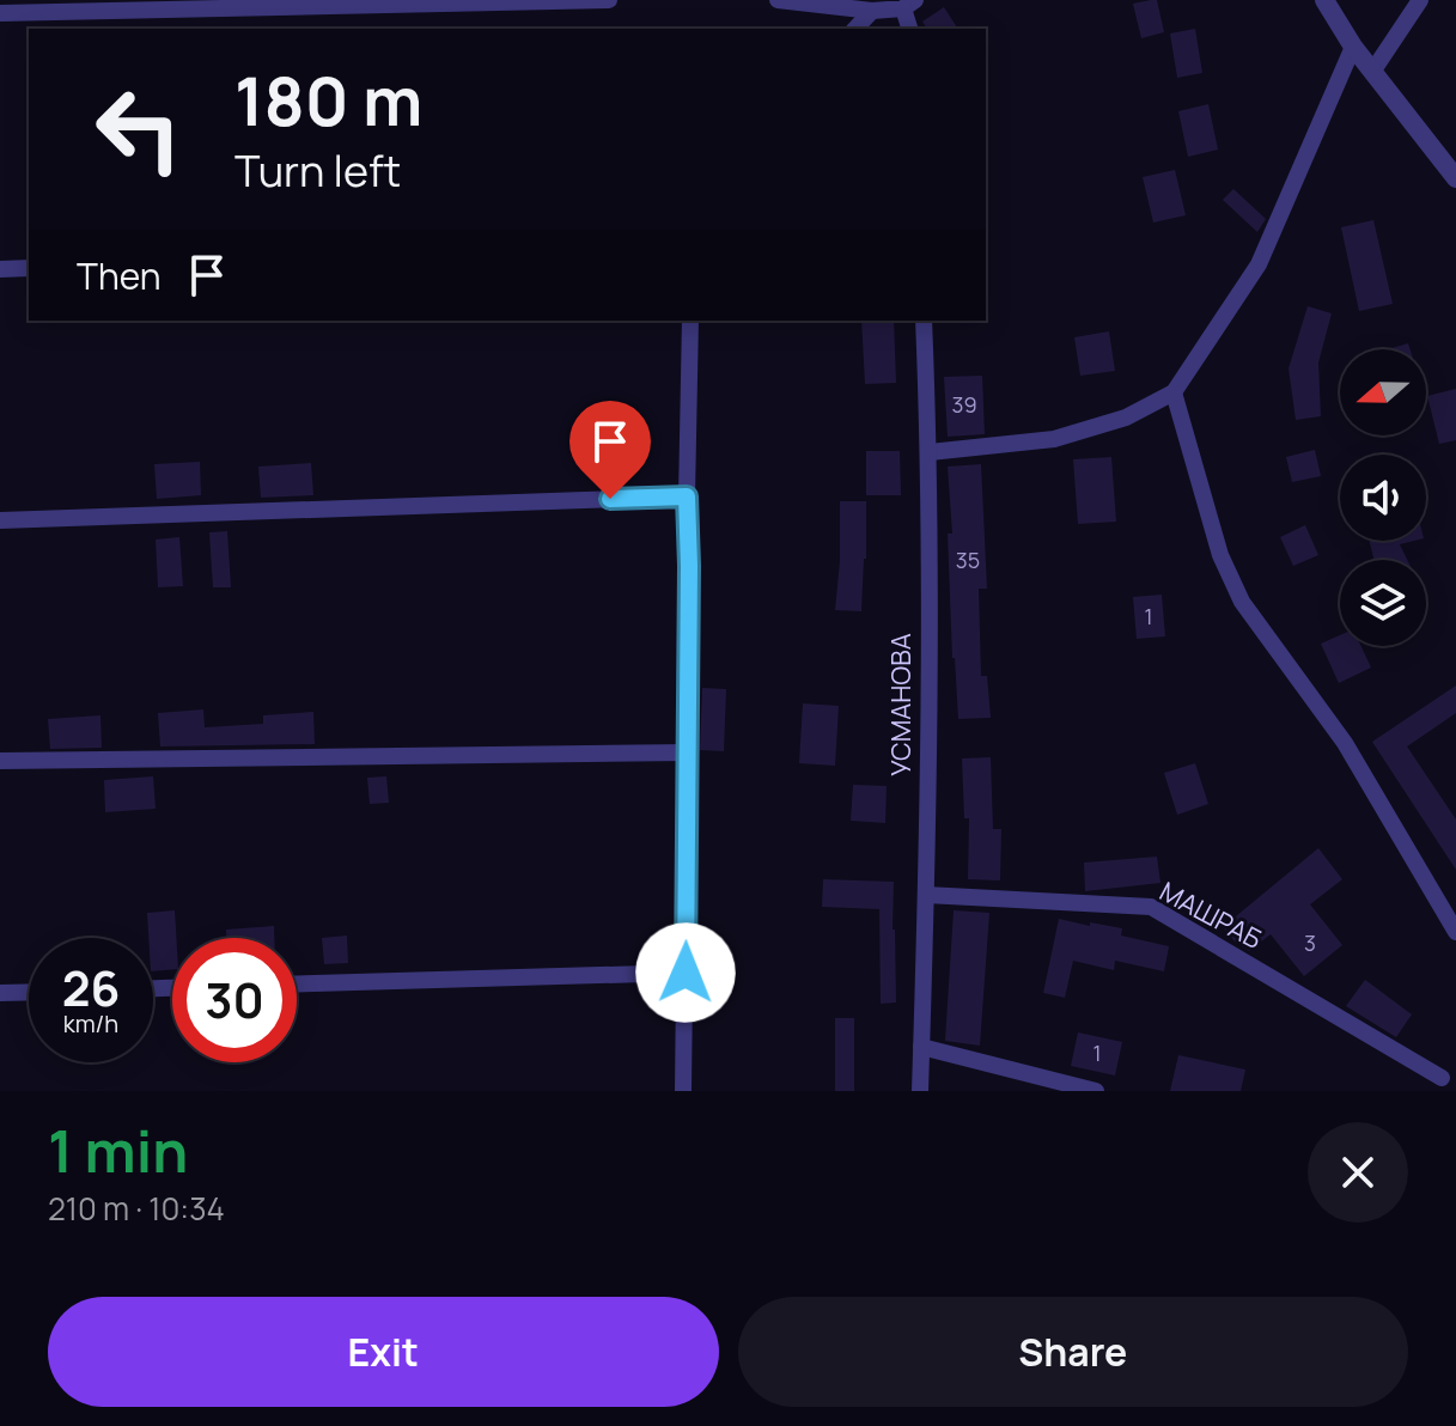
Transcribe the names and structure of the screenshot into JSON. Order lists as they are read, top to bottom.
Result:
{
  "streets": {
    "street": ["УСМАНОВА", "МАШРАБ"]
  },
  "crossings": [
    ["УСМАНОВА", "МАШРАБ"]
  ],
  "house_numbers": [
    "39",
    "35",
    "1",
    "3",
    "1"
  ],
  "north": "left",
  "page": {
    "turn": ["180 m", "Turn left"],
    "then": "Then",
    "speed": "26 km/h",
    "limit": "30",
    "heading": ["1 min", "210 m · 10:34"],
    "buttons": ["Exit", "Share"]
  }
}
